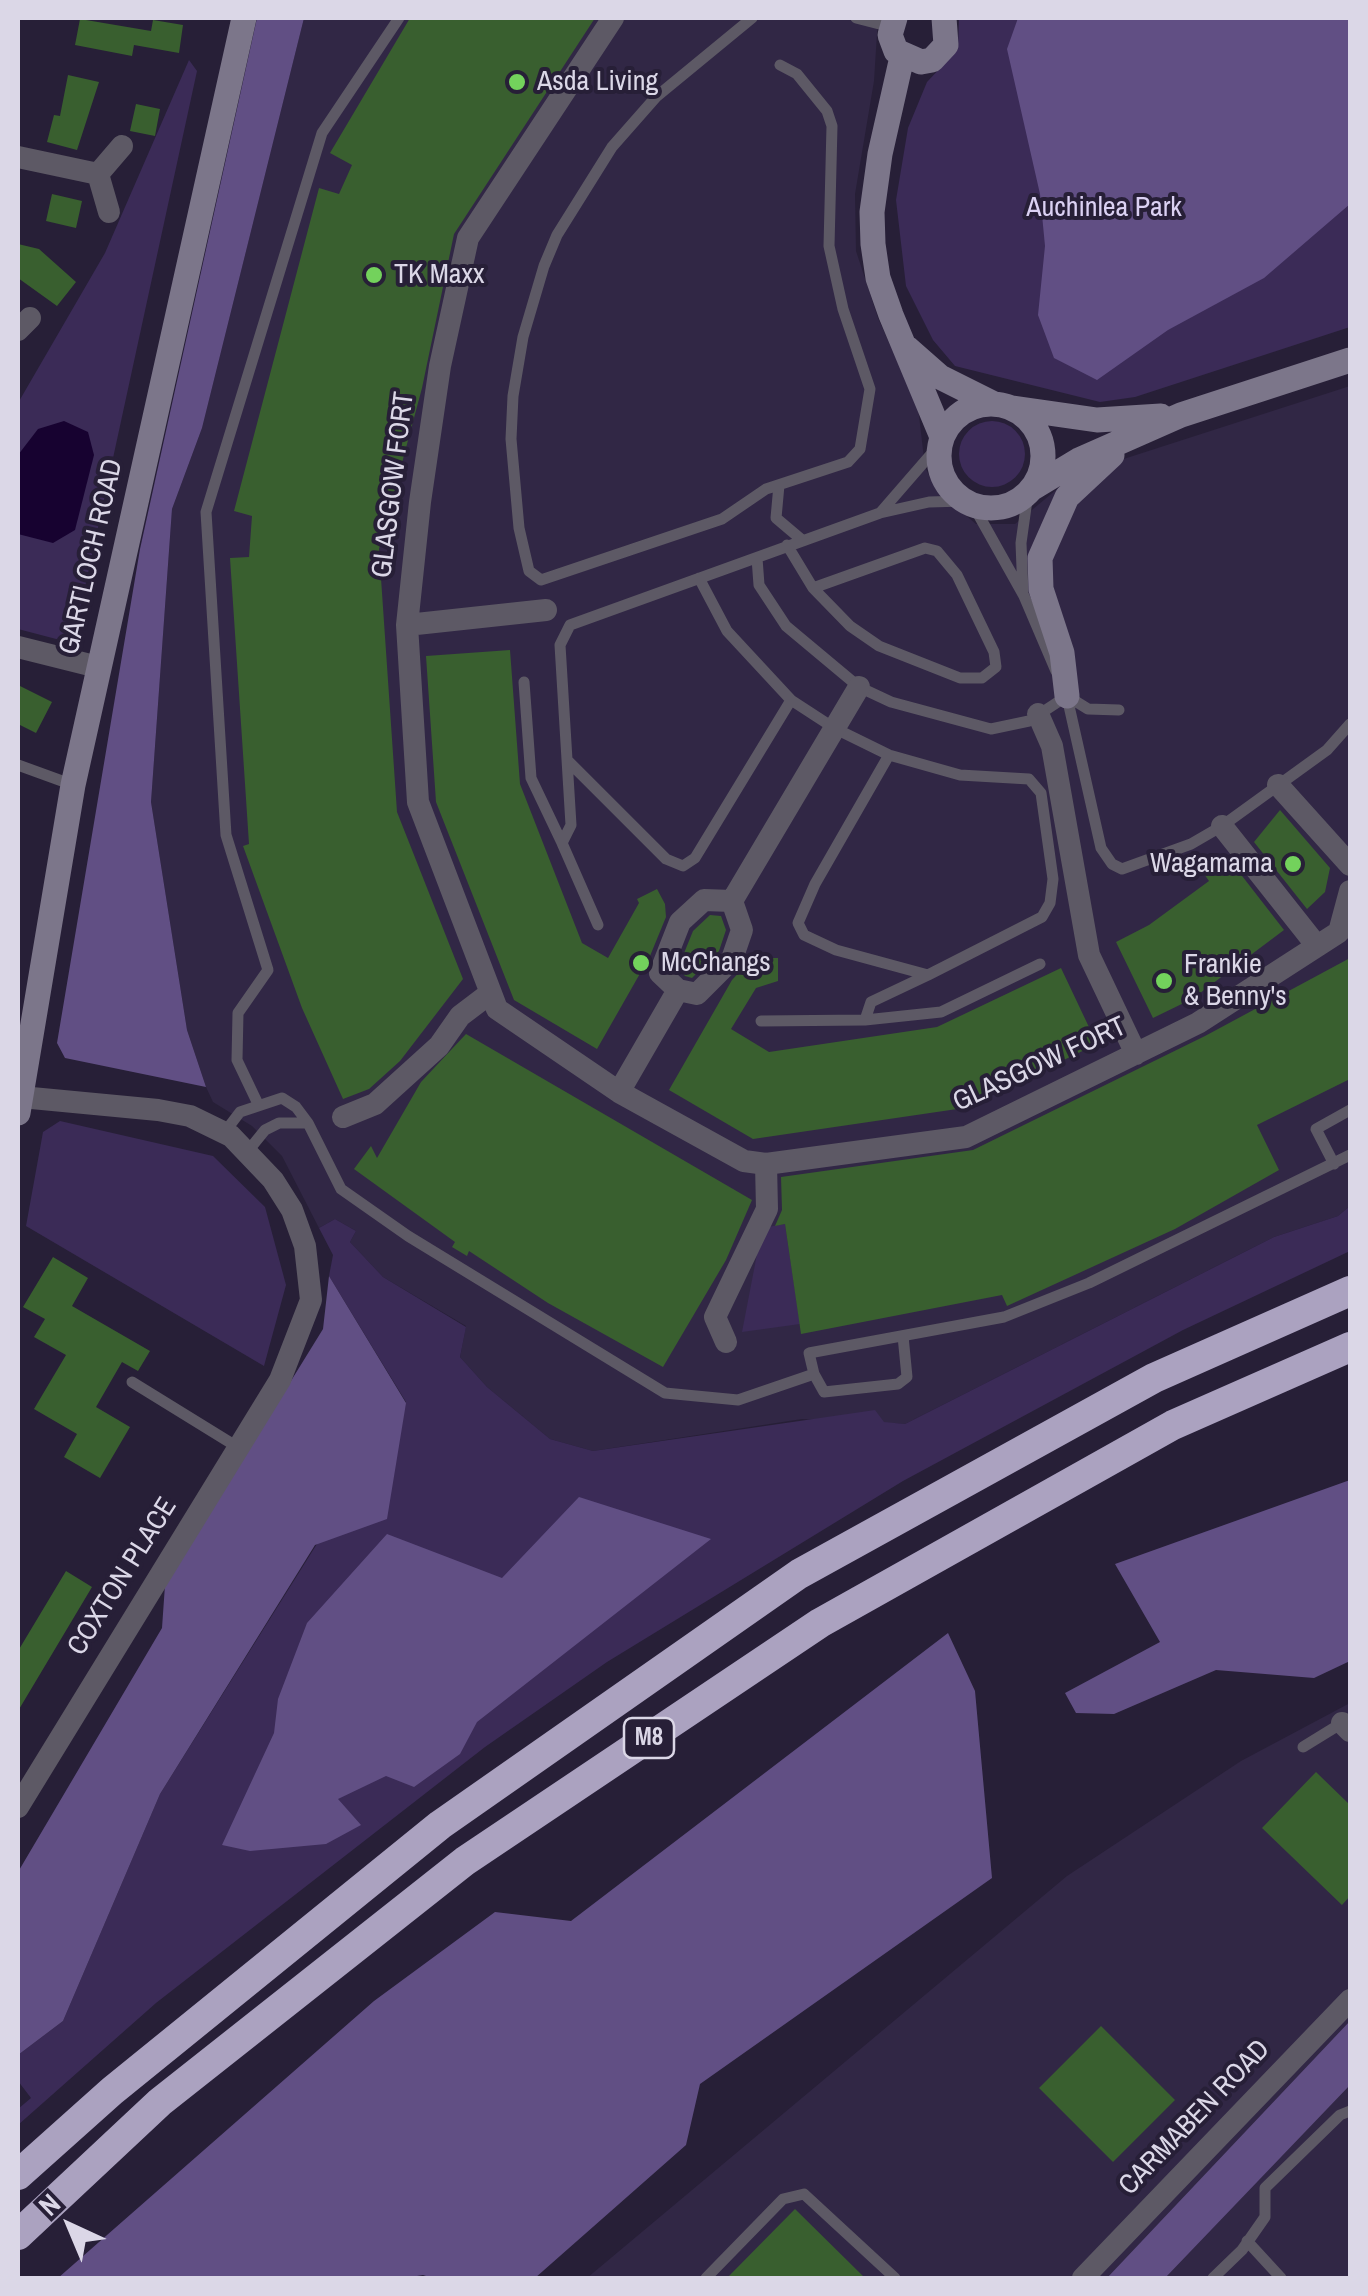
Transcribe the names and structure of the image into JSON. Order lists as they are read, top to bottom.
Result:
{
  "streets": {
    "highway": ["M8"],
    "street": [
      "GLASGOW FORT",
      "GARTLOCH ROAD",
      "COXTON PLACE",
      "CARMABEN ROAD"
    ]
  },
  "crossings": [
    ["GARTLOCH ROAD", "COXTON PLACE"]
  ],
  "parks": ["Auchinlea Park"],
  "places": [
    "Asda Living",
    "TK Maxx",
    "Wagamama",
    "McChangs",
    "Frankie & Benny's"
  ],
  "north": "top left"
}
